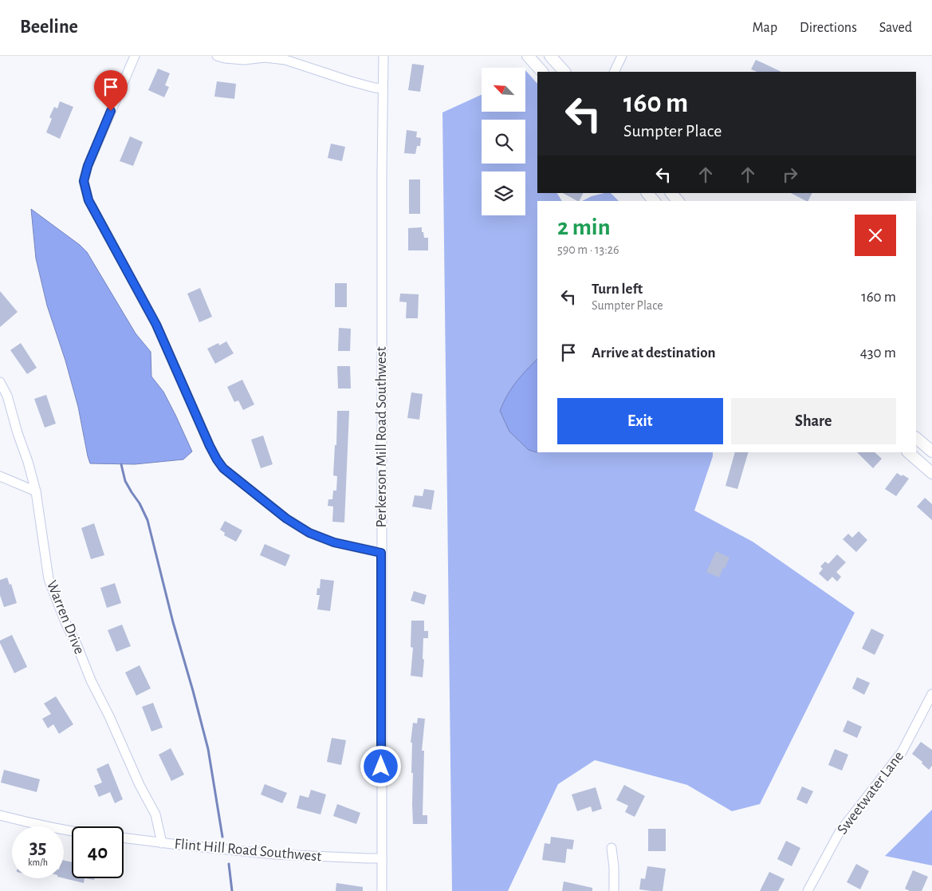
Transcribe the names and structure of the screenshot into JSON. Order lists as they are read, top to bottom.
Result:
{
  "streets": {
    "street": [
      "Perkerson Mill Road Southwest",
      "Warren Drive",
      "Sweetwater Lane",
      "Flint Hill Road Southwest"
    ]
  },
  "crossings": [
    ["Perkerson Mill Road Southwest", "Flint Hill Road Southwest"],
    ["Warren Drive", "Flint Hill Road Southwest"]
  ],
  "north": "top left",
  "page": {
    "header": "Beeline",
    "nav": ["Map", "Directions", "Saved"],
    "turn": ["160 m", "Sumpter Place"],
    "heading": ["2 min", "590 m · 13:26"],
    "list": [
      {
        "name": "Turn left",
        "note": "Sumpter Place",
        "value": "160 m"
      },
      {
        "name": "Arrive at destination",
        "value": "430 m"
      }
    ],
    "buttons": ["Exit", "Share"],
    "speed": "35 km/h",
    "limit": "40"
  }
}
